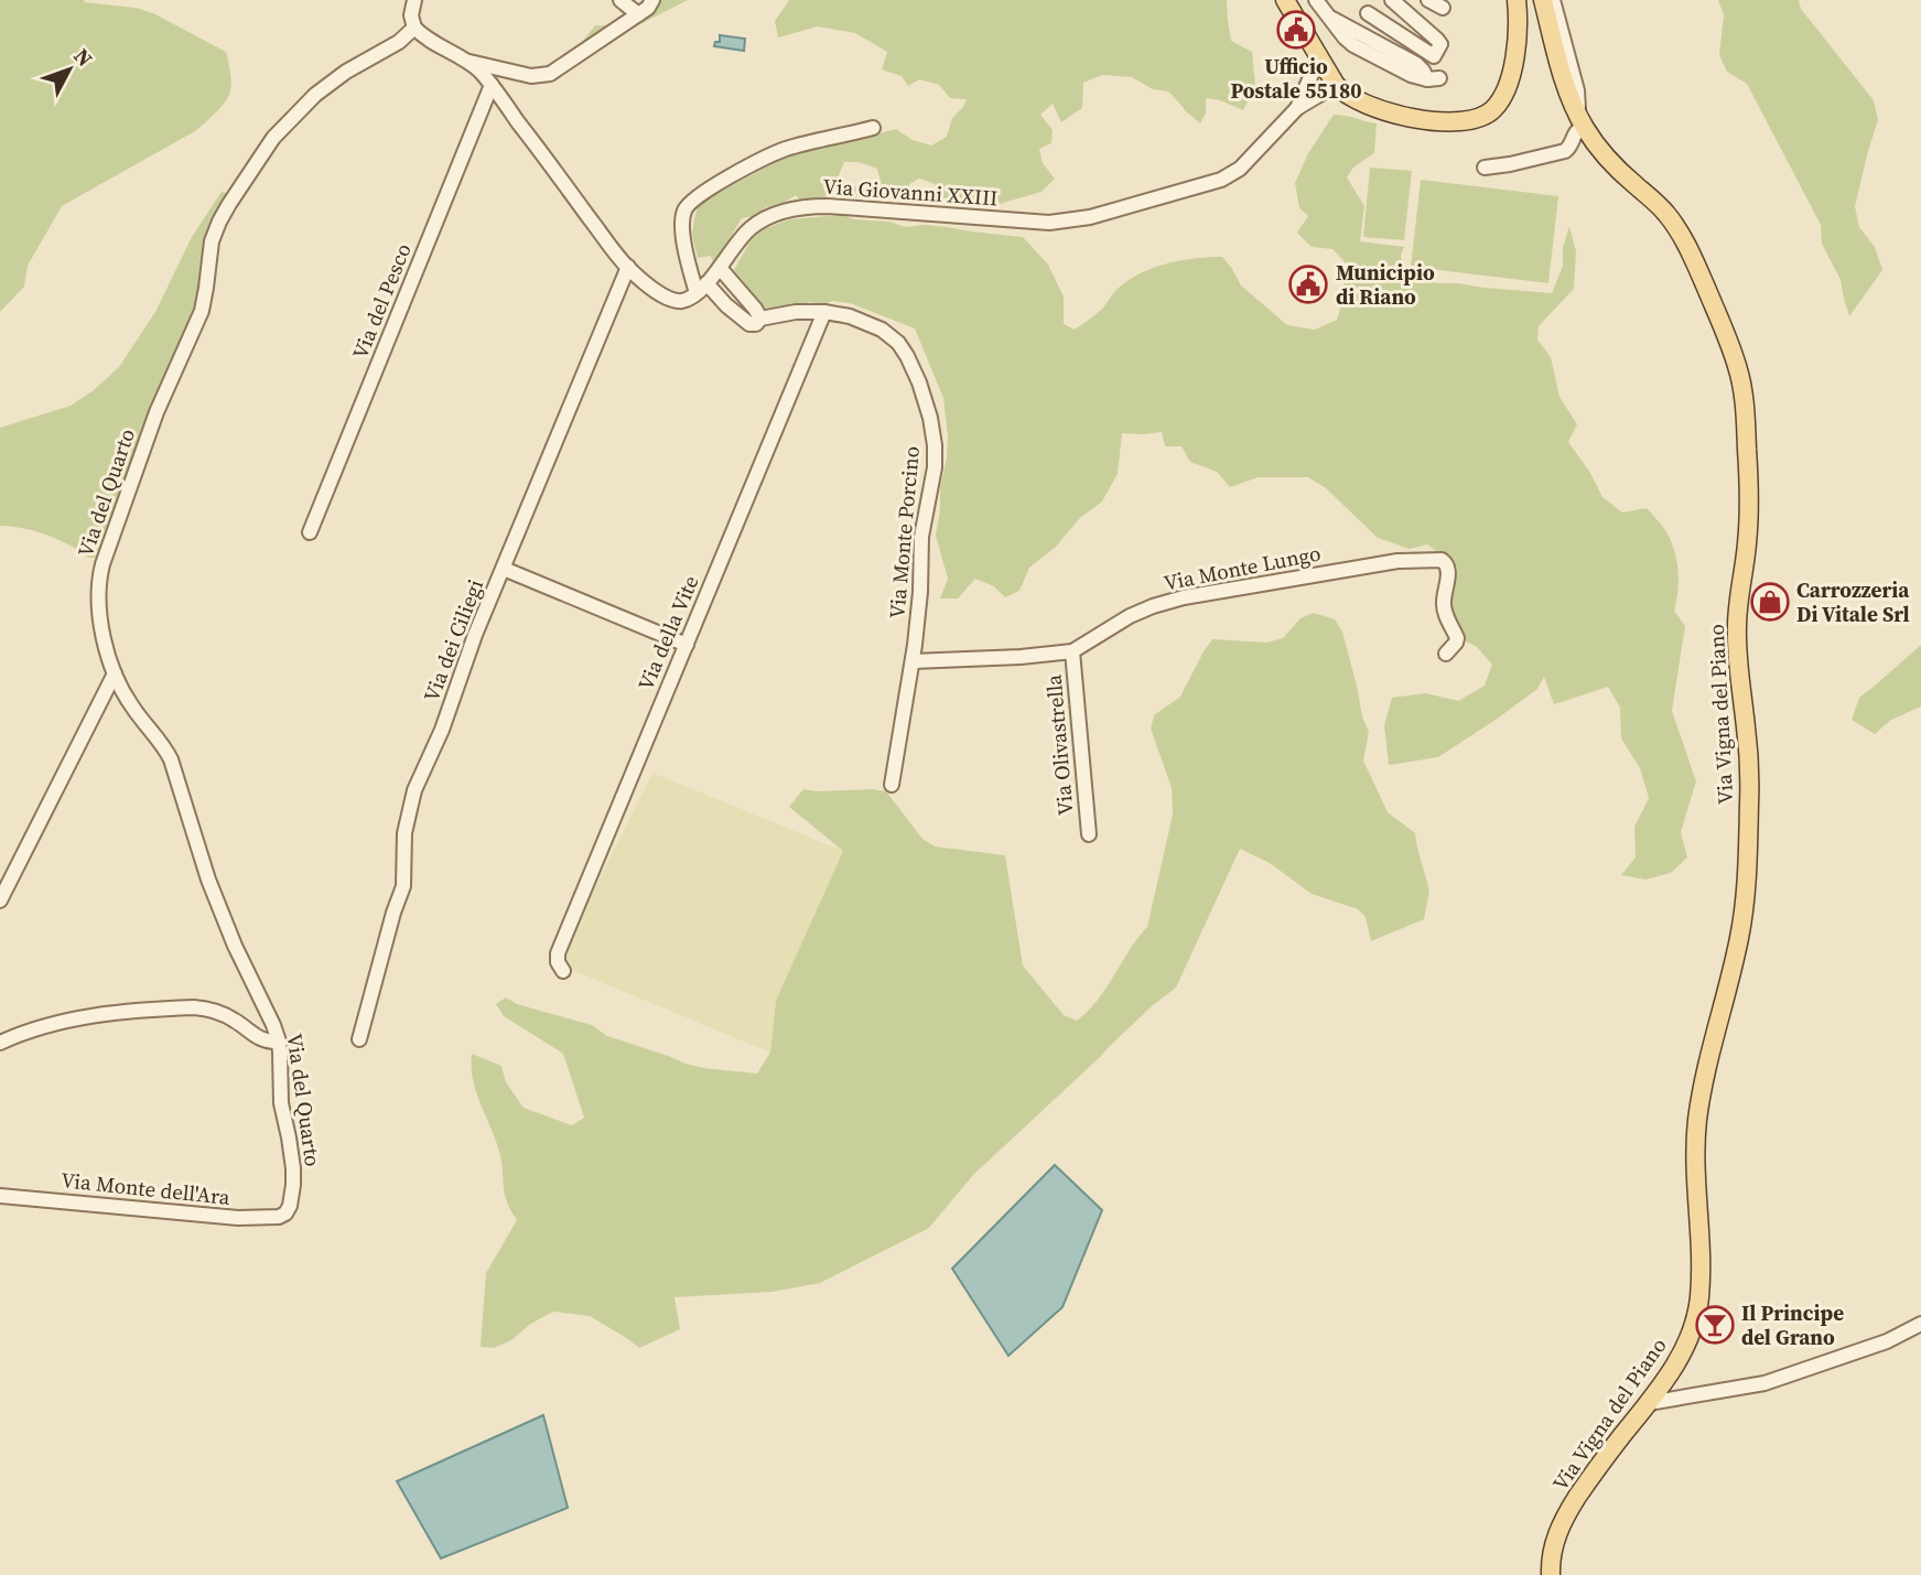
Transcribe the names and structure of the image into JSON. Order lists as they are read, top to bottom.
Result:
{
  "streets": {
    "main road": ["Via Vigna del Piano"],
    "street": [
      "Via Giovanni XXIII",
      "Via del Pesco",
      "Via del Quarto",
      "Via Monte Porcino",
      "Via Monte Lungo",
      "Via della Vite",
      "Via dei Ciliegi",
      "Via Olivastrella",
      "Via Monte dell'Ara"
    ]
  },
  "crossings": [
    ["Via Giovanni XXIII", "Via Monte Porcino"],
    ["Via del Quarto", "Via Monte dell'Ara"],
    ["Via Monte Porcino", "Via Monte Lungo"],
    ["Via Monte Porcino", "Via della Vite"],
    ["Via Monte Lungo", "Via Olivastrella"]
  ],
  "places": {
    "public building": ["Ufficio Postale 55180", "Municipio di Riano"],
    "shop": ["Carrozzeria Di Vitale Srl"],
    "bar": ["Il Principe del Grano"]
  },
  "north": "top right"
}
